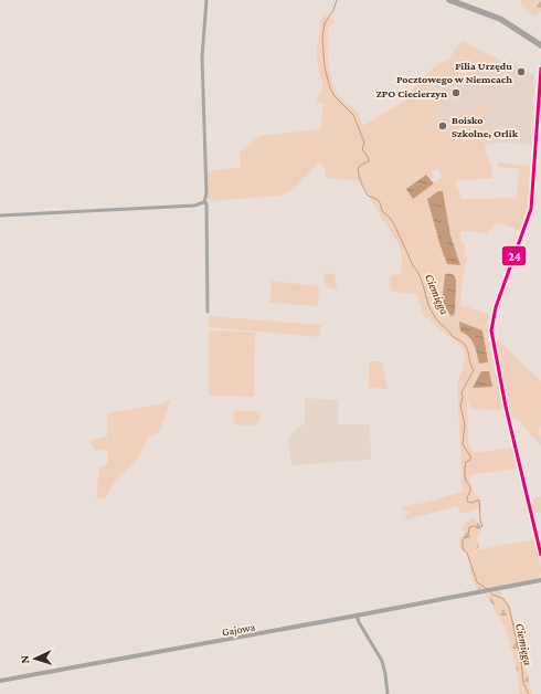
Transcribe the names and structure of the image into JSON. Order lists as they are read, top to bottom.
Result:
{
  "streets": {
    "street": ["Gajowa"]
  },
  "water": ["Ciemięga"],
  "places": ["Filia Urzędu Pocztowego w Niemcach", "ZPO Ciecierzyn", "Boisko Szkolne, Orlik"],
  "lines": ["transit line 24"],
  "north": "left"
}
